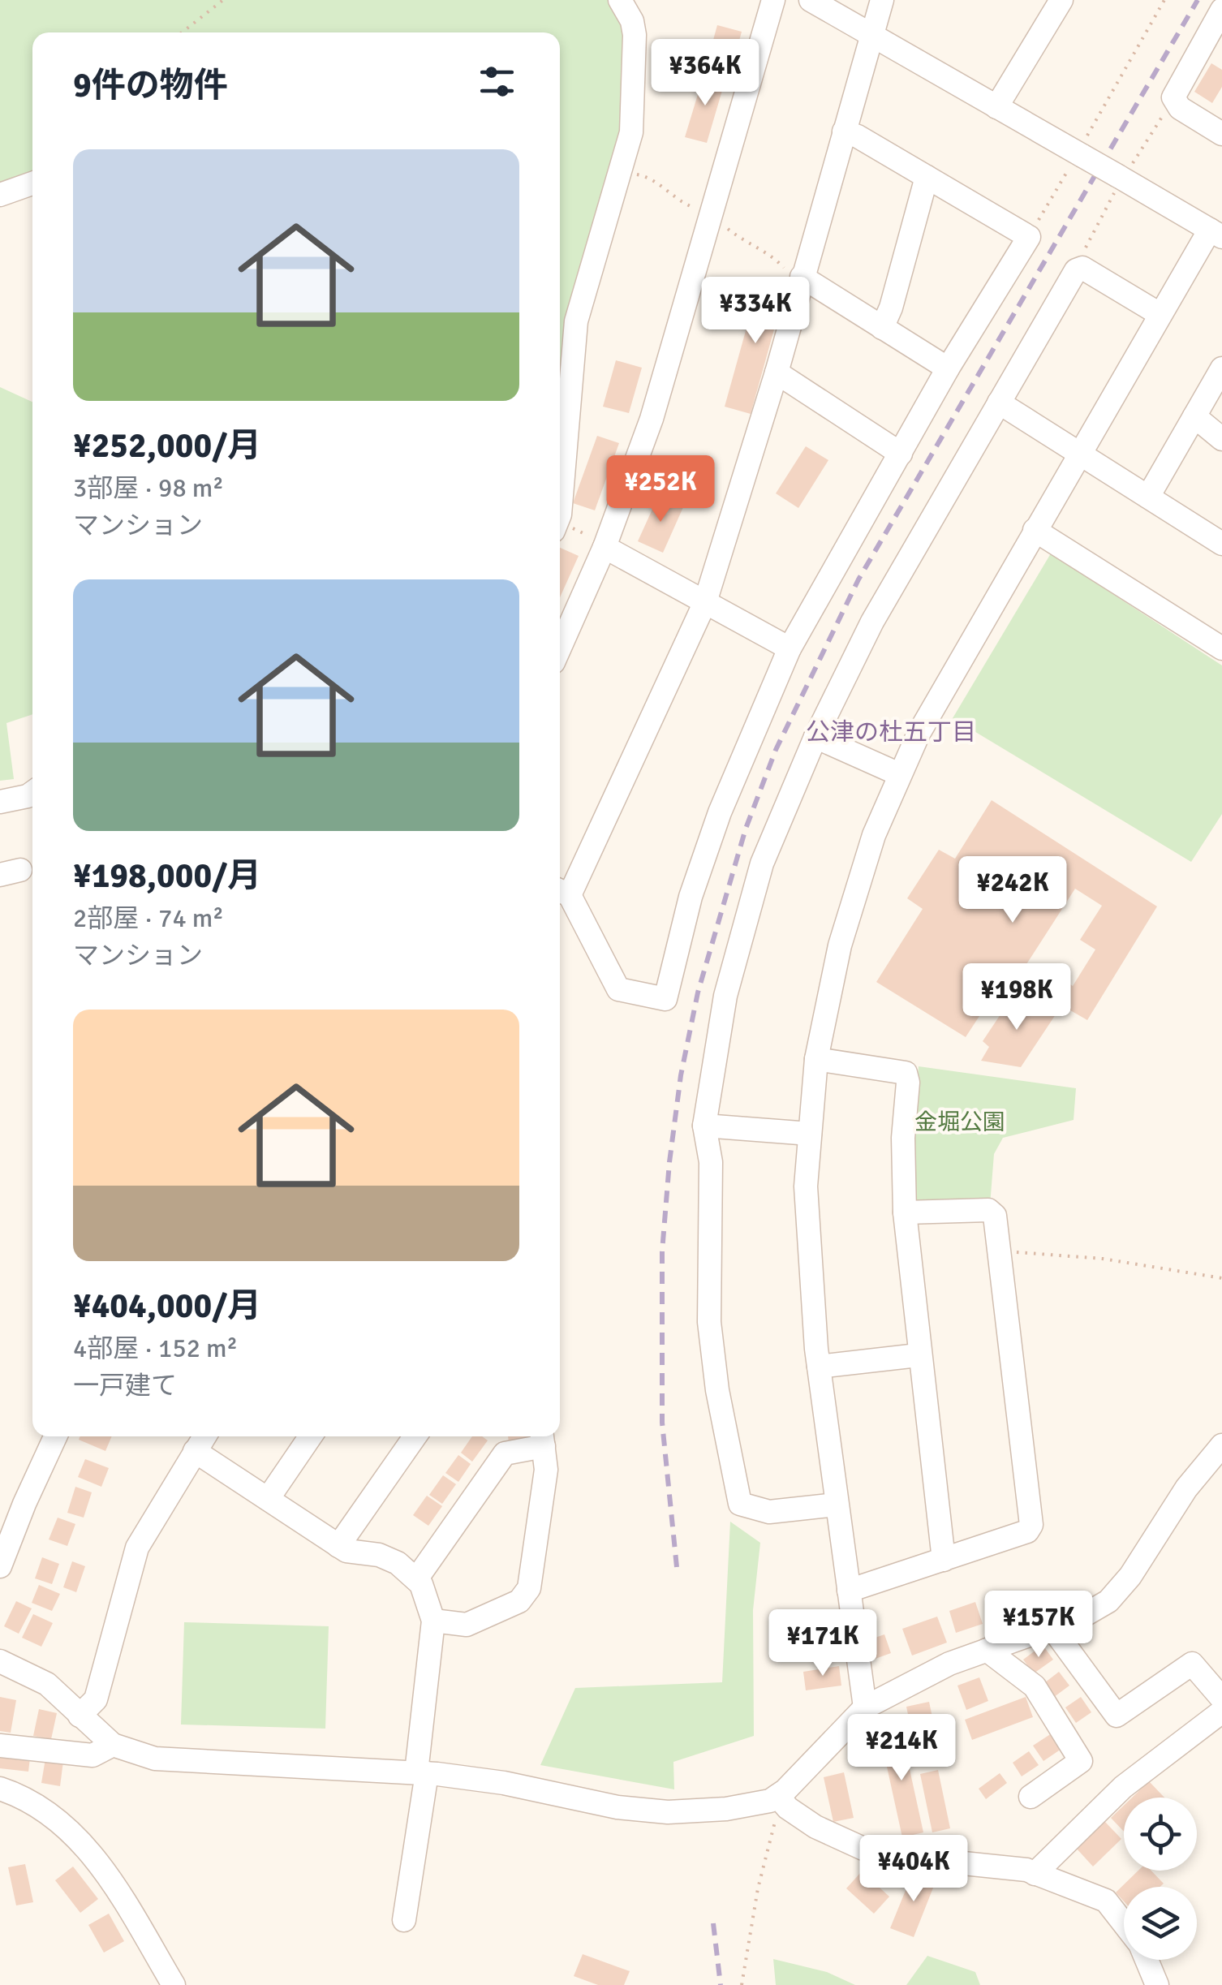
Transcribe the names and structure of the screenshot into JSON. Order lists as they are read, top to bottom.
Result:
{
  "districts": ["公津の杜五丁目"],
  "parks": ["金堀公園"],
  "page": {
    "heading": "9件の物件",
    "price": [
      "¥364K",
      "¥334K",
      "¥252K",
      "¥242K",
      "¥198K",
      "¥157K",
      "¥171K",
      "¥214K",
      "¥404K"
    ],
    "list": [
      {
        "name": "¥252,000/月",
        "note": "3部屋 · 98 m² · マンション"
      },
      {
        "name": "¥198,000/月",
        "note": "2部屋 · 74 m² · マンション"
      },
      {
        "name": "¥404,000/月",
        "note": "4部屋 · 152 m² · 一戸建て"
      }
    ]
  }
}
